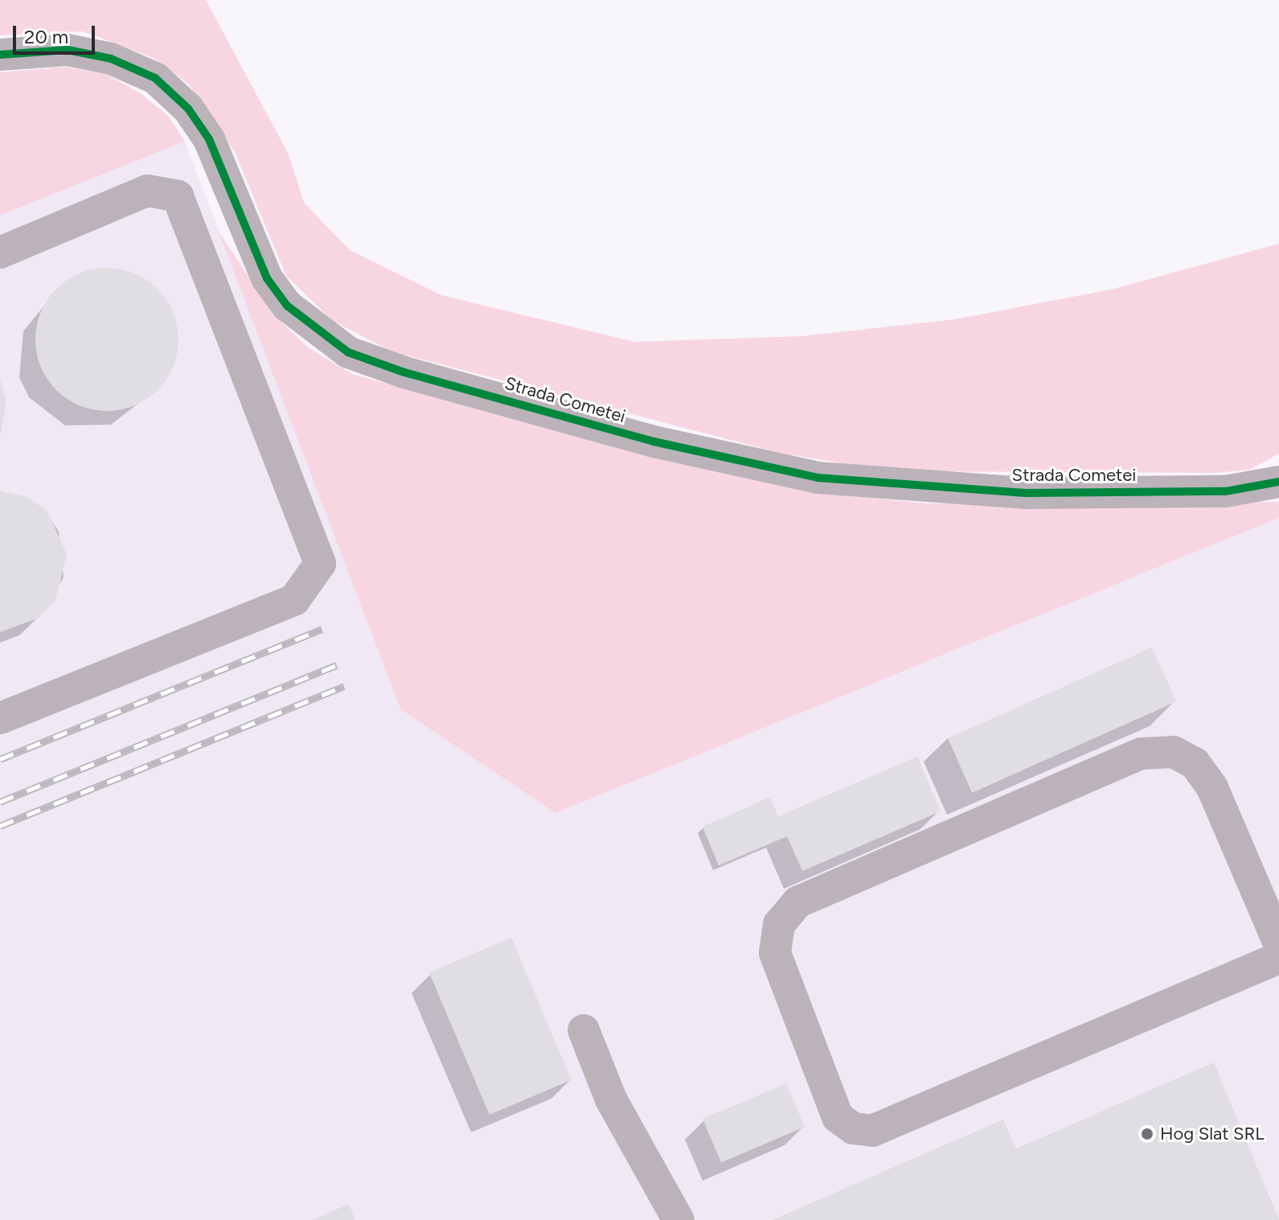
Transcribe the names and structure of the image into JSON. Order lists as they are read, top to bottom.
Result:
{
  "streets": {
    "street": ["Strada Cometei"]
  },
  "places": ["Hog Slat SRL"],
  "scale_bar": "20 m"
}
